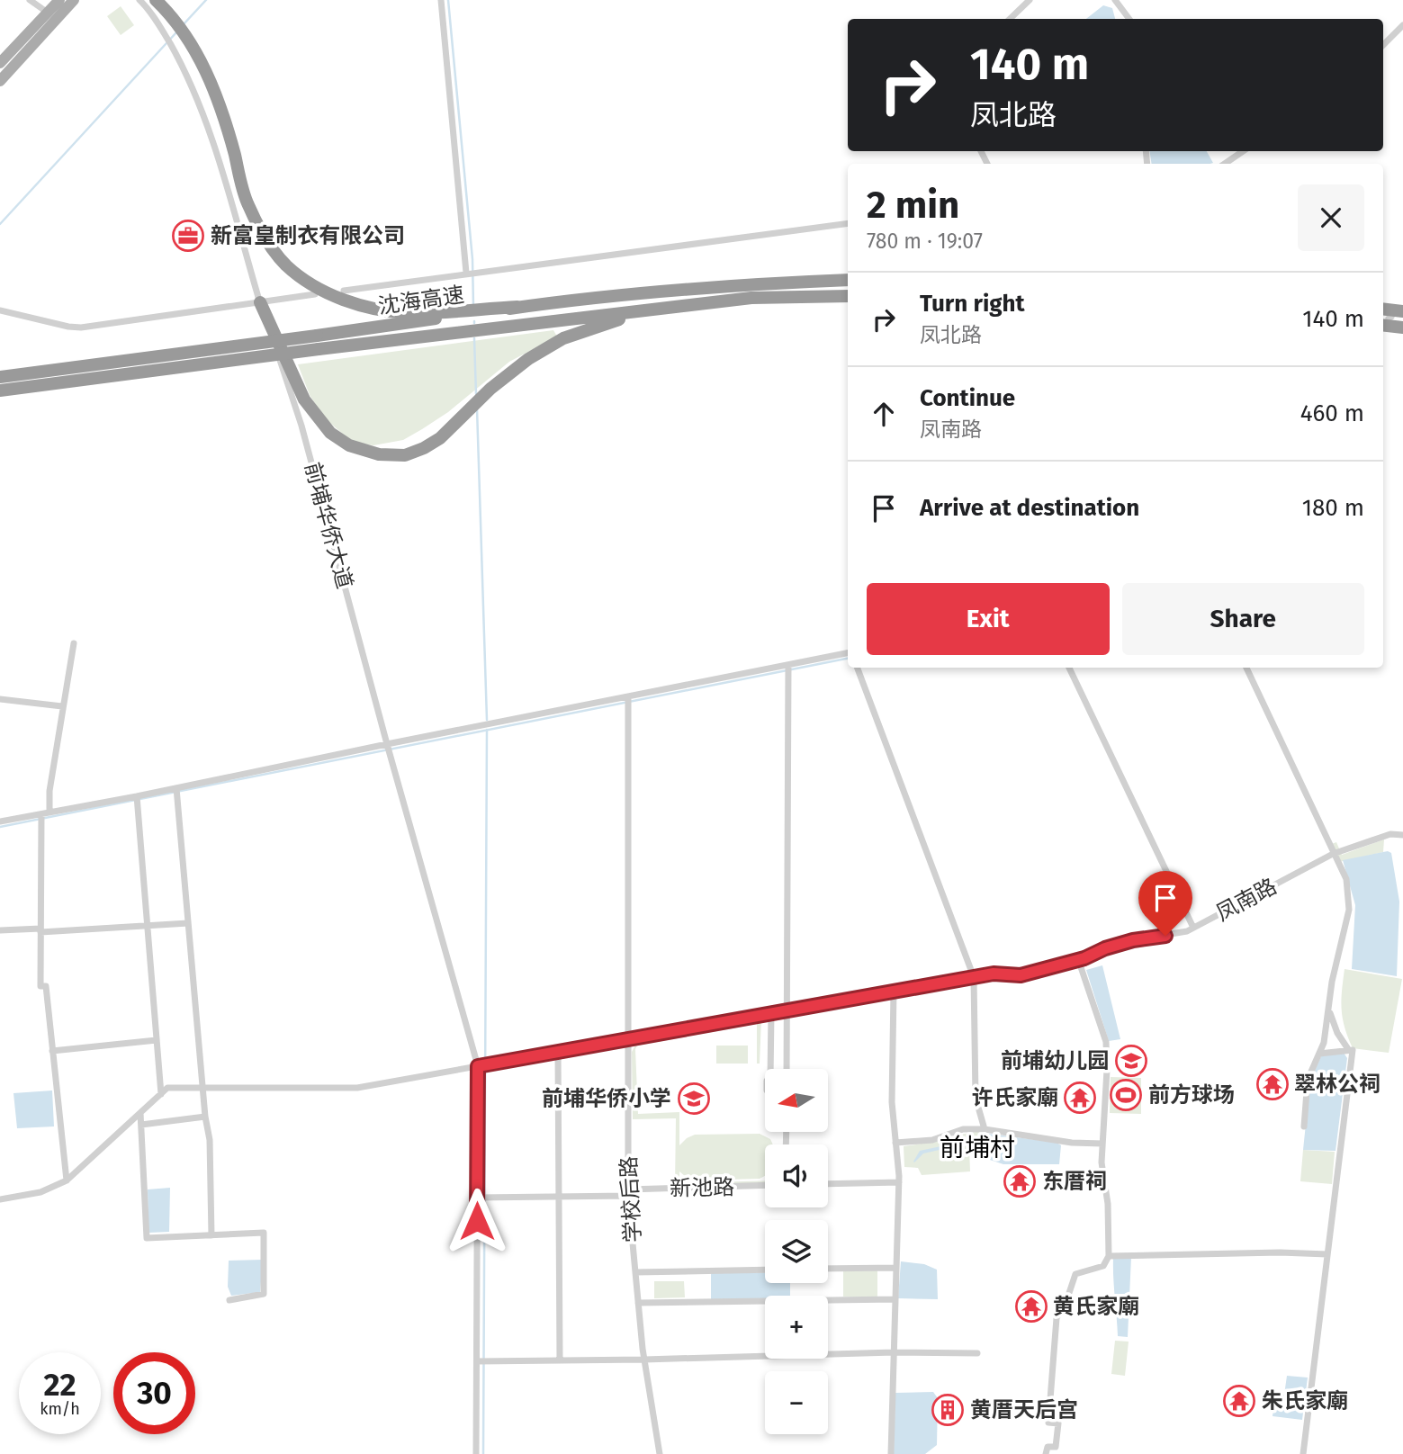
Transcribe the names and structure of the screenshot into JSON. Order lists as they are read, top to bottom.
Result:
{
  "streets": {
    "highway": ["沈海高速"],
    "street": [
      "前埔华侨大道",
      "凤南路",
      "新池路",
      "学校后路"
    ]
  },
  "crossings": [
    ["前埔华侨大道", "凤南路"],
    ["前埔华侨大道", "新池路"],
    ["凤南路", "学校后路"],
    ["新池路", "学校后路"]
  ],
  "districts": ["前埔村"],
  "places": {
    "office": ["新富皇制衣有限公司"],
    "school or university": ["前埔幼儿园", "前埔华侨小学"],
    "temple": [
      "翠林公祠",
      "许氏家廟",
      "东厝祠",
      "黄氏家廟",
      "朱氏家廟"
    ],
    "sports": ["前方球场"],
    "building": ["黄厝天后宫"]
  },
  "north": "left",
  "page": {
    "turn": ["140 m", "凤北路"],
    "heading": ["2 min", "780 m · 19:07"],
    "list": [
      {
        "name": "Turn right",
        "note": "凤北路",
        "value": "140 m"
      },
      {
        "name": "Continue",
        "note": "凤南路",
        "value": "460 m"
      },
      {
        "name": "Arrive at destination",
        "value": "180 m"
      }
    ],
    "buttons": ["Exit", "Share"],
    "map_buttons": ["+", "−"],
    "speed": "22 km/h",
    "limit": "30"
  }
}
